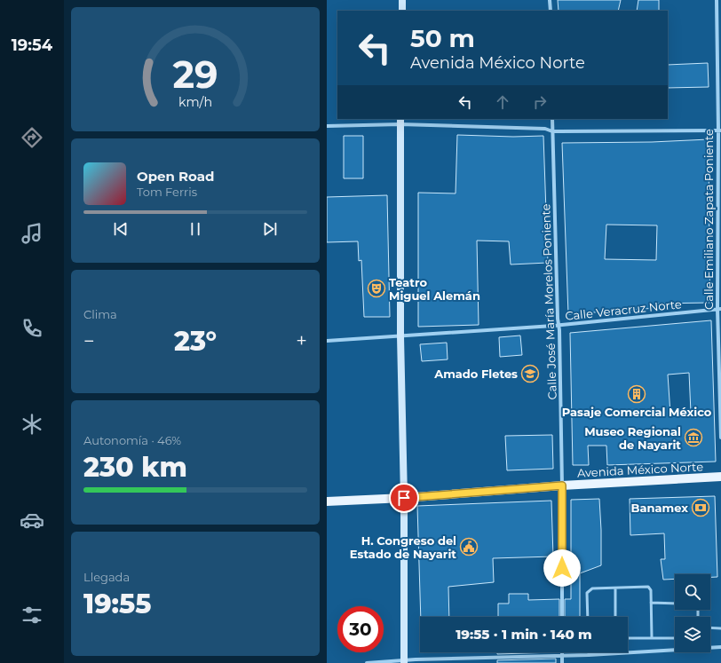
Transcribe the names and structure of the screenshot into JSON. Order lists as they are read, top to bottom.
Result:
{
  "streets": {
    "main road": ["Avenida México Norte"],
    "street": ["Calle Emiliano Zapata Poniente", "Calle José María Morelos Poniente", "Calle Veracruz Norte"]
  },
  "crossings": [
    ["Calle Emiliano Zapata Poniente", "Calle Veracruz Norte"],
    ["Calle José María Morelos Poniente", "Calle Veracruz Norte"],
    ["Calle José María Morelos Poniente", "Avenida México Norte"]
  ],
  "places": {
    "theatre": ["Teatro Miguel Alemán"],
    "school or university": ["Amado Fletes"],
    "building": ["Pasaje Comercial México"],
    "museum": ["Museo Regional de Nayarit"],
    "bank": ["Banamex"],
    "public building": ["H. Congreso del Estado de Nayarit"]
  },
  "page": {
    "tabs": "19:54",
    "turn": ["50 m", "Avenida México Norte"],
    "song": ["Open Road", "Tom Ferris"],
    "tile": [
      "Clima",
      ["Autonomía · 46%", "230 km"],
      ["Llegada", "19:55"]
    ],
    "heat": ["−", "23°", "+"],
    "limit": "30",
    "trip": "19:55 · 1 min · 140 m",
    "gauge": ["29", "km/h"]
  }
}
